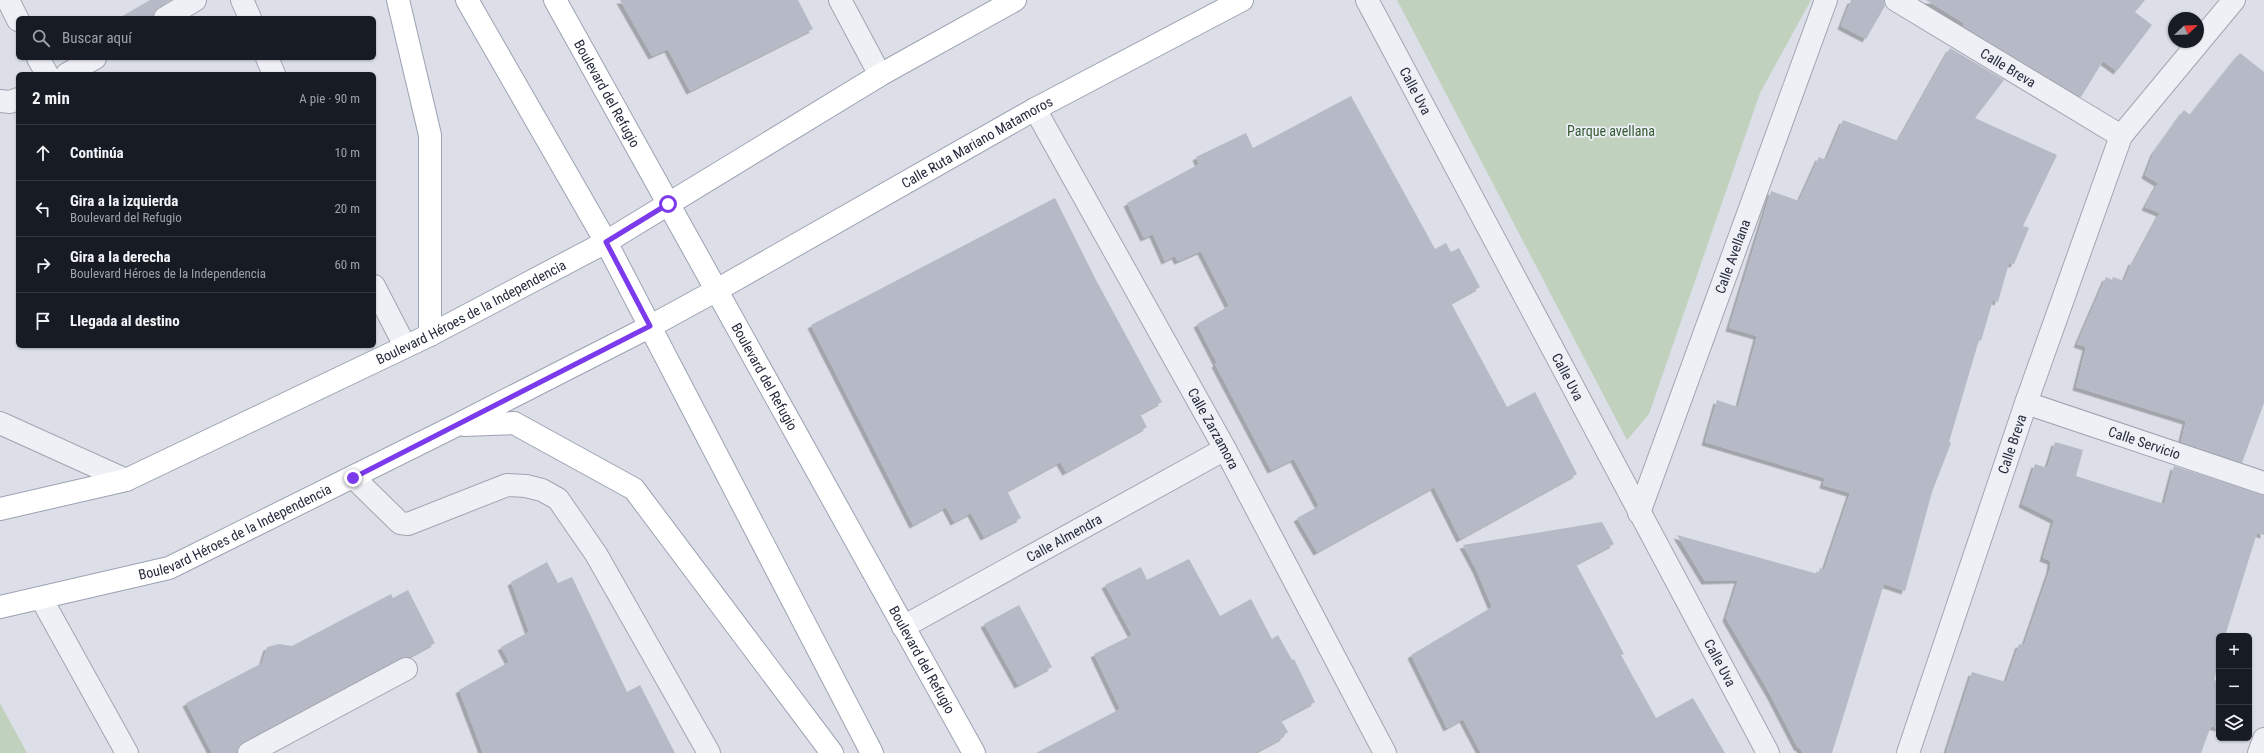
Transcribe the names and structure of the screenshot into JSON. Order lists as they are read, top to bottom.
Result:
{
  "streets": {
    "main road": ["Boulevard del Refugio", "Calle Ruta Mariano Matamoros", "Boulevard Héroes de la Independencia"],
    "street": [
      "Calle Breva",
      "Calle Uva",
      "Calle Avellana",
      "Calle Zarzamora",
      "Calle Servicio",
      "Calle Almendra"
    ]
  },
  "crossings": [
    ["Calle Breva", "Calle Servicio"],
    ["Calle Uva", "Calle Avellana"],
    ["Boulevard del Refugio", "Calle Ruta Mariano Matamoros"],
    ["Boulevard del Refugio", "Boulevard Héroes de la Independencia"],
    ["Boulevard del Refugio", "Calle Almendra"],
    ["Calle Ruta Mariano Matamoros", "Boulevard Héroes de la Independencia"],
    ["Calle Ruta Mariano Matamoros", "Calle Zarzamora"],
    ["Calle Zarzamora", "Calle Almendra"]
  ],
  "parks": ["Parque avellana"],
  "north": "top right",
  "page": {
    "search": "Buscar aquí",
    "heading": ["2 min", "A pie · 90 m"],
    "list": [
      ["Continúa", "10 m"],
      ["Gira a la izquierda", "Boulevard del Refugio", "20 m"],
      ["Gira a la derecha", "Boulevard Héroes de la Independencia", "60 m"],
      "Llegada al destino"
    ],
    "map_buttons": ["+", "−"]
  }
}
